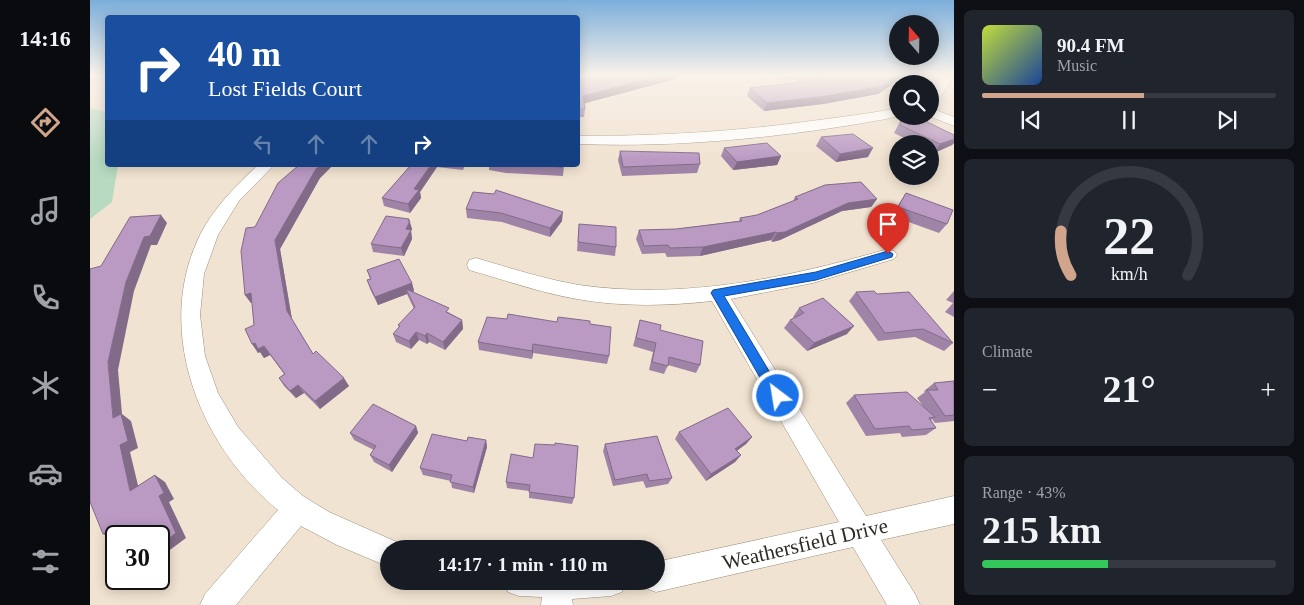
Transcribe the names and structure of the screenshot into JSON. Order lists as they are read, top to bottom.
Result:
{
  "streets": {
    "street": ["Weathersfield Drive"]
  },
  "north": "top",
  "page": {
    "tabs": "14:16",
    "turn": ["40 m", "Lost Fields Court"],
    "song": ["90.4 FM", "Music"],
    "tile": [
      "Climate",
      ["Range · 43%", "215 km"]
    ],
    "heat": ["−", "21°", "+"],
    "limit": "30",
    "trip": "14:17 · 1 min · 110 m",
    "gauge": ["22", "km/h"]
  }
}
